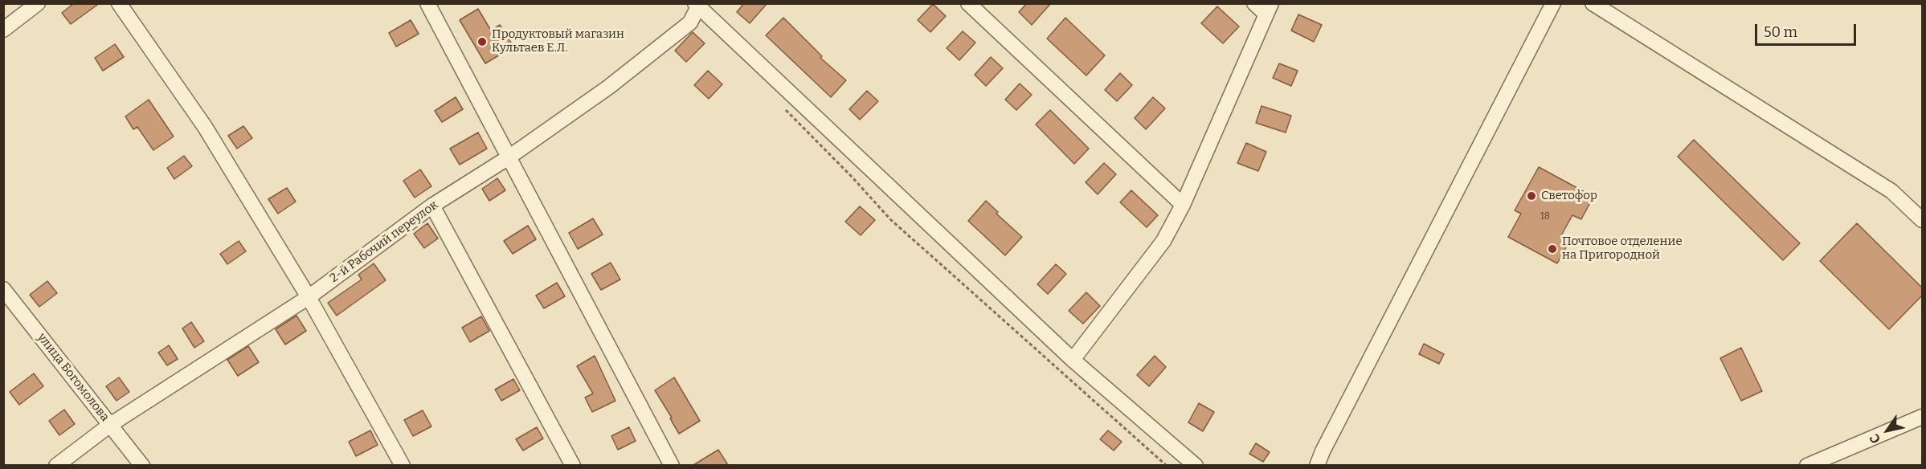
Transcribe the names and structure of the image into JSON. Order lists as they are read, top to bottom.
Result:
{
  "streets": {
    "street": ["2-й Рабочий переулок", "улица Богомолова"]
  },
  "crossings": [
    ["2-й Рабочий переулок", "улица Богомолова"]
  ],
  "places": ["Продуктовый магазин Культаев Е.Л.", "Светофор", "Почтовое отделение на Пригородной"],
  "house_numbers": ["18"],
  "scale_bar": "50 m",
  "north": "bottom left"
}
